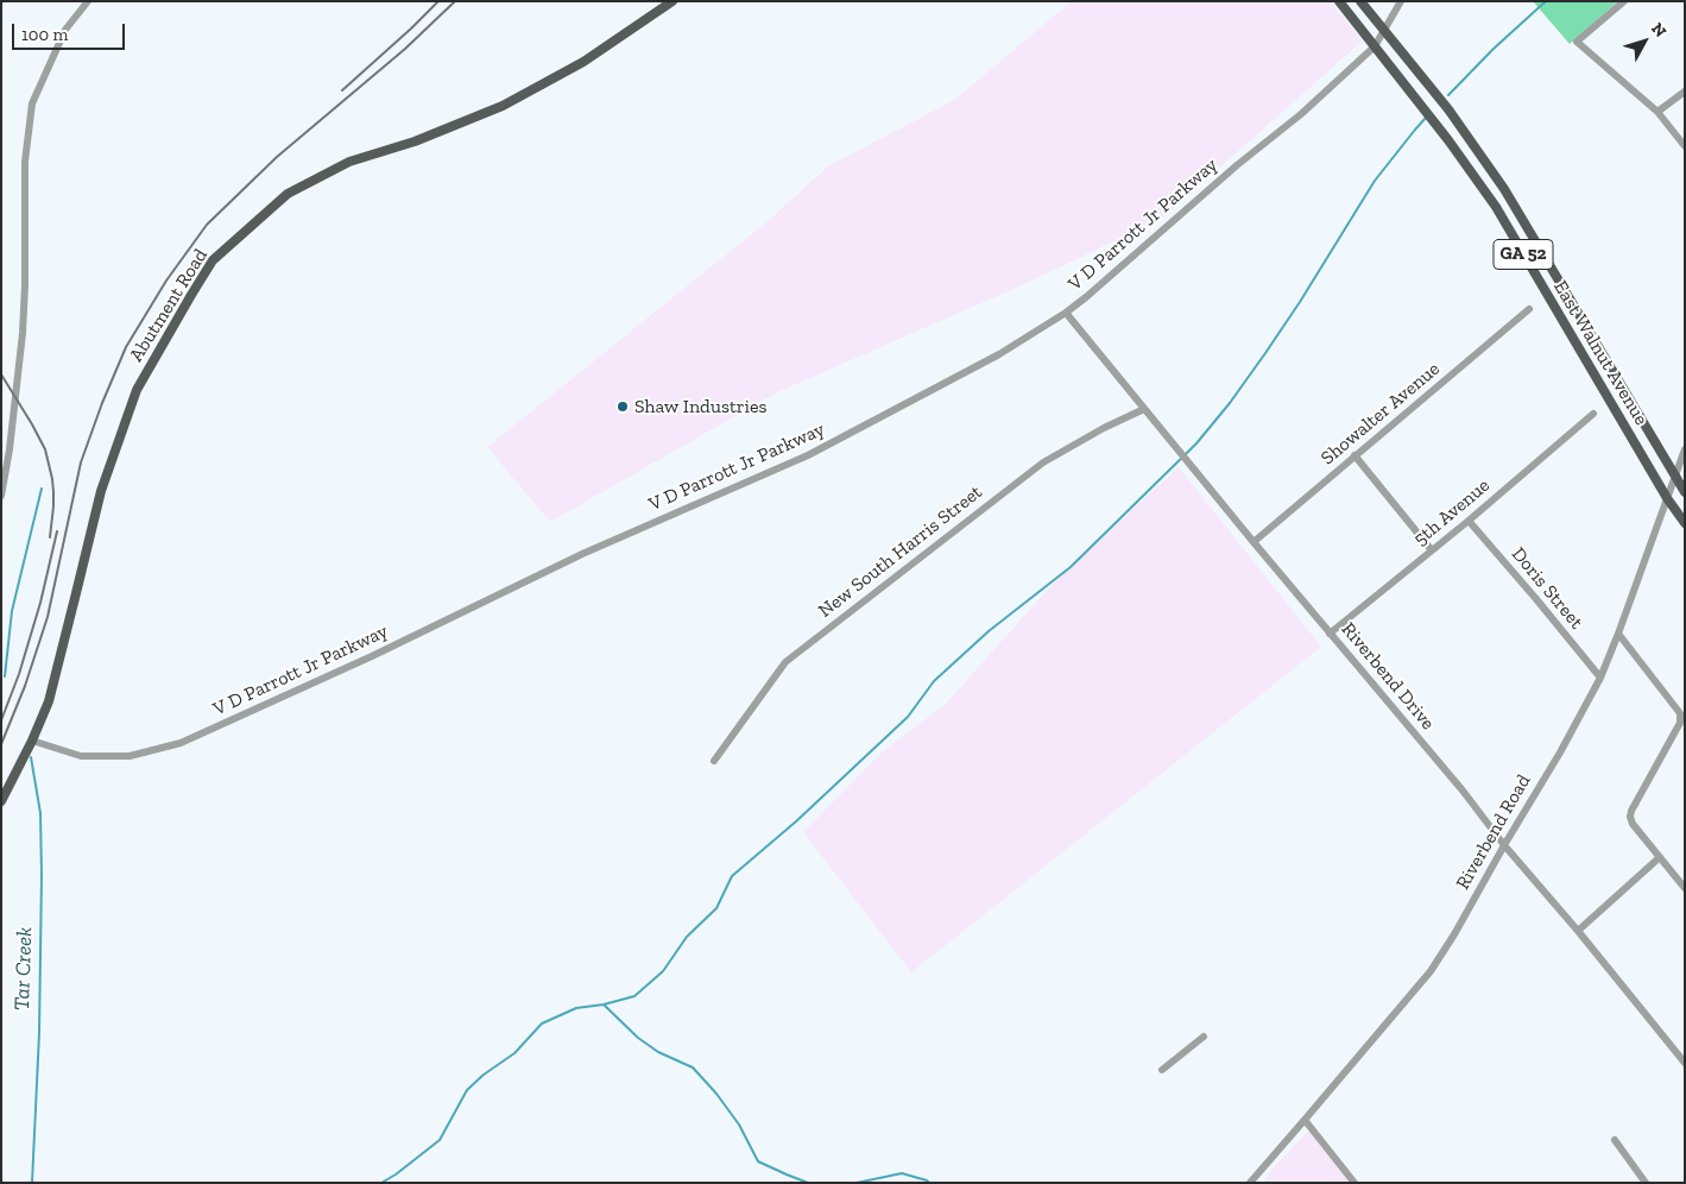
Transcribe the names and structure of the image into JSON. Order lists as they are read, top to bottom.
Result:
{
  "streets": {
    "main road": ["GA 52", "Abutment Road", "East Walnut Avenue"],
    "street": [
      "V D Parrott Jr Parkway",
      "Showalter Avenue",
      "5th Avenue",
      "New South Harris Street",
      "Doris Street",
      "Riverbend Drive",
      "Riverbend Road"
    ]
  },
  "crossings": [
    ["V D Parrott Jr Parkway", "Abutment Road"],
    ["V D Parrott Jr Parkway", "East Walnut Avenue"],
    ["V D Parrott Jr Parkway", "Riverbend Drive"],
    ["East Walnut Avenue", "Riverbend Road"],
    ["Showalter Avenue", "Riverbend Drive"],
    ["5th Avenue", "Doris Street"],
    ["5th Avenue", "Riverbend Drive"],
    ["New South Harris Street", "Riverbend Drive"],
    ["Doris Street", "Riverbend Road"],
    ["Riverbend Drive", "Riverbend Road"]
  ],
  "water": ["Tar Creek"],
  "places": ["Shaw Industries"],
  "scale_bar": "100 m",
  "north": "top right"
}
